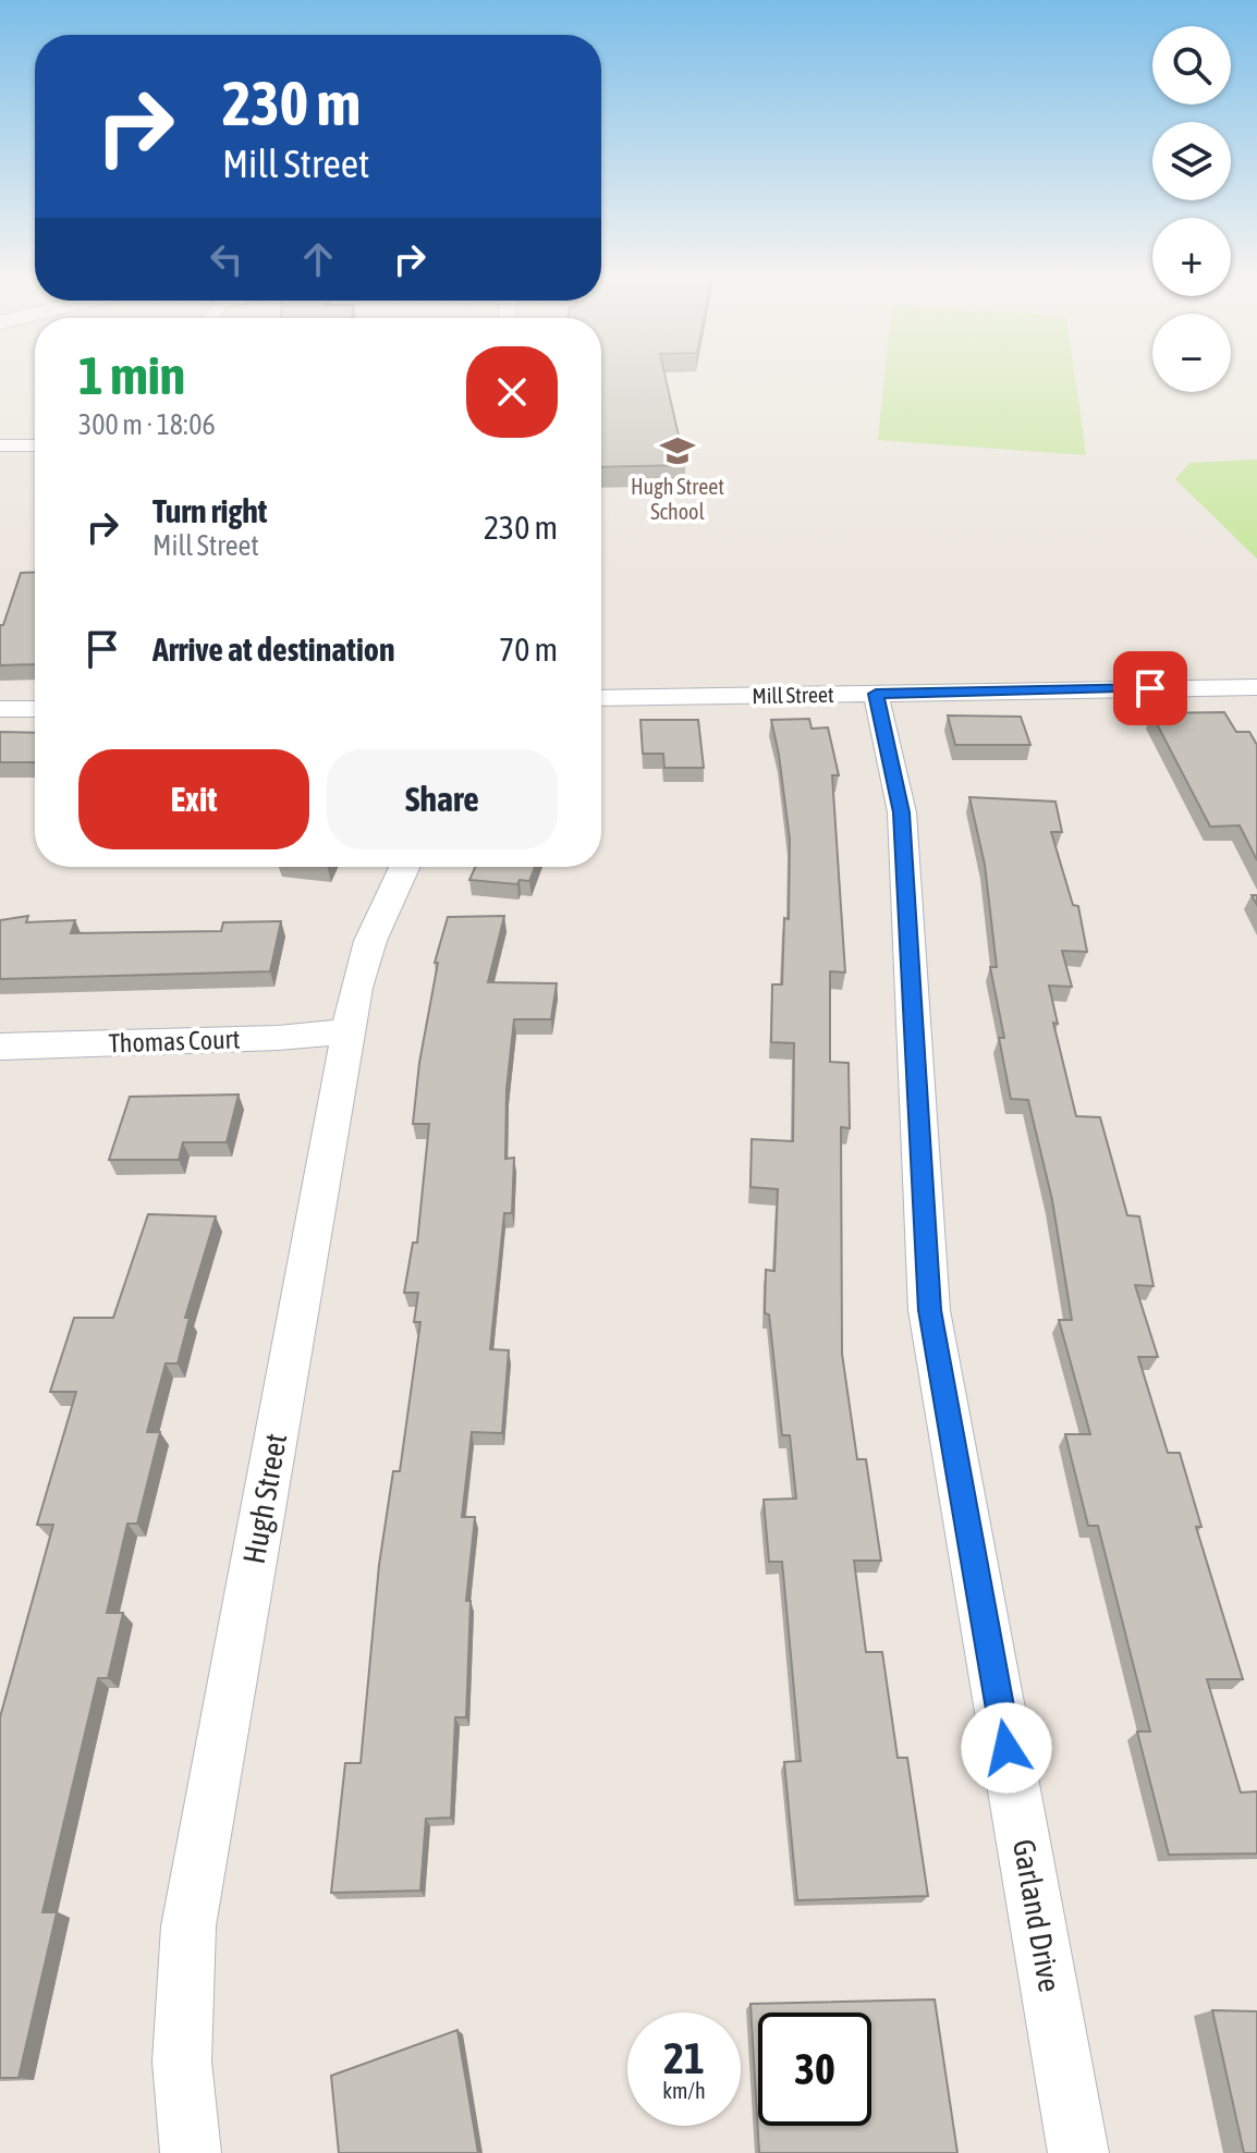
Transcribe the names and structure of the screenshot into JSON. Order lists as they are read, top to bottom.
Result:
{
  "streets": {
    "street": [
      "Mill Street",
      "Thomas Court",
      "Hugh Street",
      "Garland Drive"
    ]
  },
  "crossings": [
    ["Mill Street", "Garland Drive"],
    ["Thomas Court", "Hugh Street"]
  ],
  "places": {
    "school or university": ["Hugh Street School"]
  },
  "page": {
    "map_buttons": ["+", "−"],
    "turn": ["230 m", "Mill Street"],
    "heading": ["1 min", "300 m · 18:06"],
    "list": [
      {
        "name": "Turn right",
        "note": "Mill Street",
        "value": "230 m"
      },
      {
        "name": "Arrive at destination",
        "value": "70 m"
      }
    ],
    "buttons": ["Exit", "Share"],
    "speed": "21 km/h",
    "limit": "30"
  }
}
